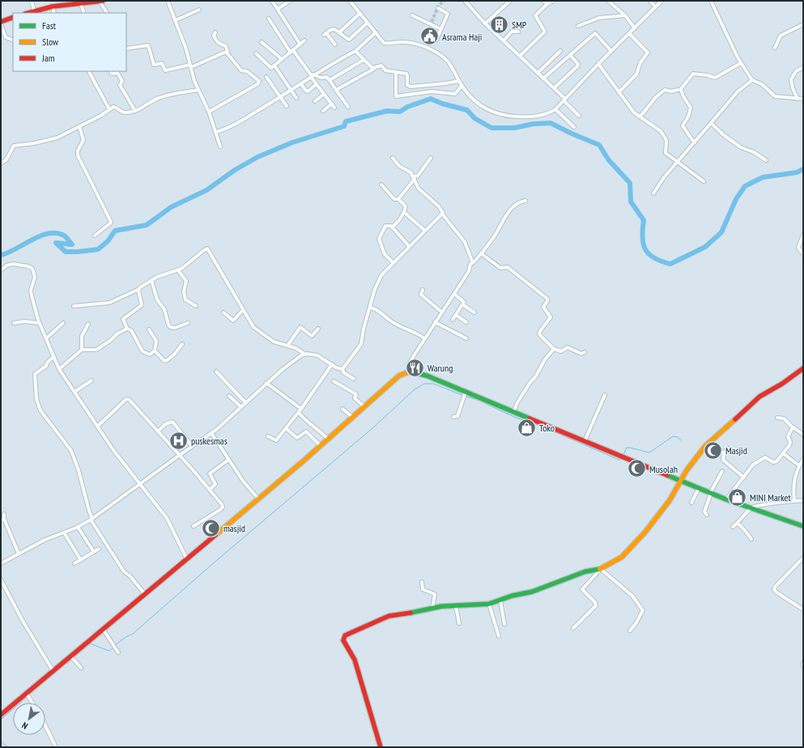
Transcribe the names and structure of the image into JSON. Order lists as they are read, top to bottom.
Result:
{
  "places": {
    "building": ["SMP"],
    "public building": ["Asrama Haji"],
    "restaurant": ["Warung"],
    "shop": ["Toko", "MINI Market"],
    "hospital": ["puskesmas"],
    "mosque": ["Masjid", "Musolah", "masjid"]
  },
  "legend": ["Fast", "Slow", "Jam"],
  "north": "bottom left"
}
